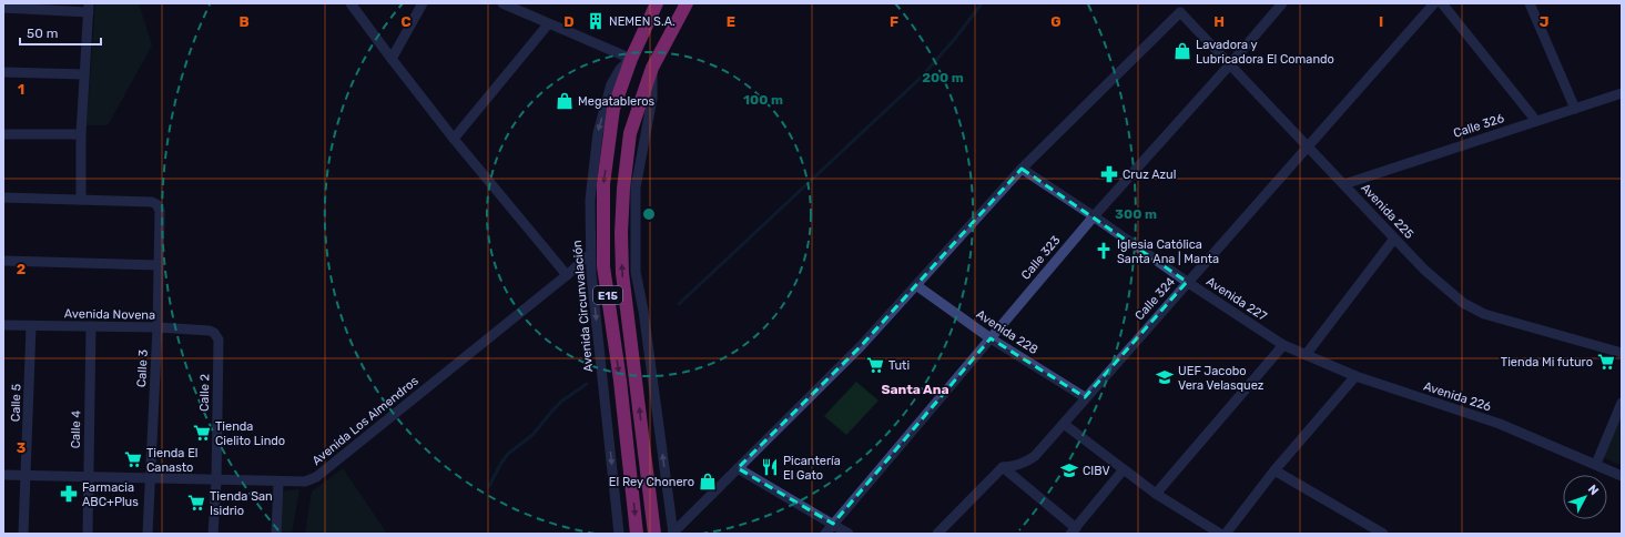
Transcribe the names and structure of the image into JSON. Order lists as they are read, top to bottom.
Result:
{
  "streets": {
    "highway": ["E15", "Avenida Circunvalación"],
    "street": [
      "Calle 326",
      "Avenida 225",
      "Calle 323",
      "Calle 324",
      "Avenida 227",
      "Avenida Novena",
      "Avenida 228",
      "Calle 3",
      "Calle 2",
      "Avenida 226",
      "Calle 5",
      "Avenida Los Almendros",
      "Calle 4"
    ]
  },
  "crossings": [
    ["Calle 326", "Avenida 225"],
    ["Avenida 225", "Calle 323"],
    ["Avenida 225", "Calle 324"],
    ["Avenida 225", "Avenida 227"],
    ["Calle 323", "Avenida 227"],
    ["Calle 323", "Avenida 228"],
    ["Calle 324", "Avenida 227"],
    ["Calle 324", "Avenida 228"],
    ["Avenida 227", "Avenida 226"],
    ["Avenida Circunvalación", "Avenida Los Almendros"],
    ["Avenida Novena", "Calle 3"],
    ["Avenida Novena", "Calle 2"],
    ["Avenida Novena", "Calle 5"],
    ["Avenida Novena", "Calle 4"],
    ["Calle 3", "Avenida Los Almendros"],
    ["Calle 2", "Avenida Los Almendros"],
    ["Calle 5", "Avenida Los Almendros"],
    ["Avenida Los Almendros", "Calle 4"]
  ],
  "districts": ["Santa Ana"],
  "places": {
    "building": ["NEMEN S.A."],
    "shop": ["Lavadora y Lubricadora El Comando", "Megatableros", "El Rey Chonero"],
    "pharmacy": ["Cruz Azul", "Farmacia ABC+Plus"],
    "church": ["Iglesia Católica Santa Ana | Manta"],
    "supermarket": [
      "Tienda Mi futuro",
      "Tuti",
      "Tienda Cielito Lindo",
      "Tienda El Canasto",
      "Tienda San Isidrio"
    ],
    "school or university": ["UEF Jacobo Vera Velasquez", "CIBV"],
    "restaurant": ["Picantería El Gato"]
  },
  "scale_bar": "50 m",
  "north": "top right",
  "grid": {
    "columns": [
      "B",
      "C",
      "D",
      "E",
      "F",
      "G",
      "H",
      "I",
      "J"
    ],
    "rows": ["1", "2", "3"]
  },
  "rings": ["200 m", "100 m", "300 m"]
}
